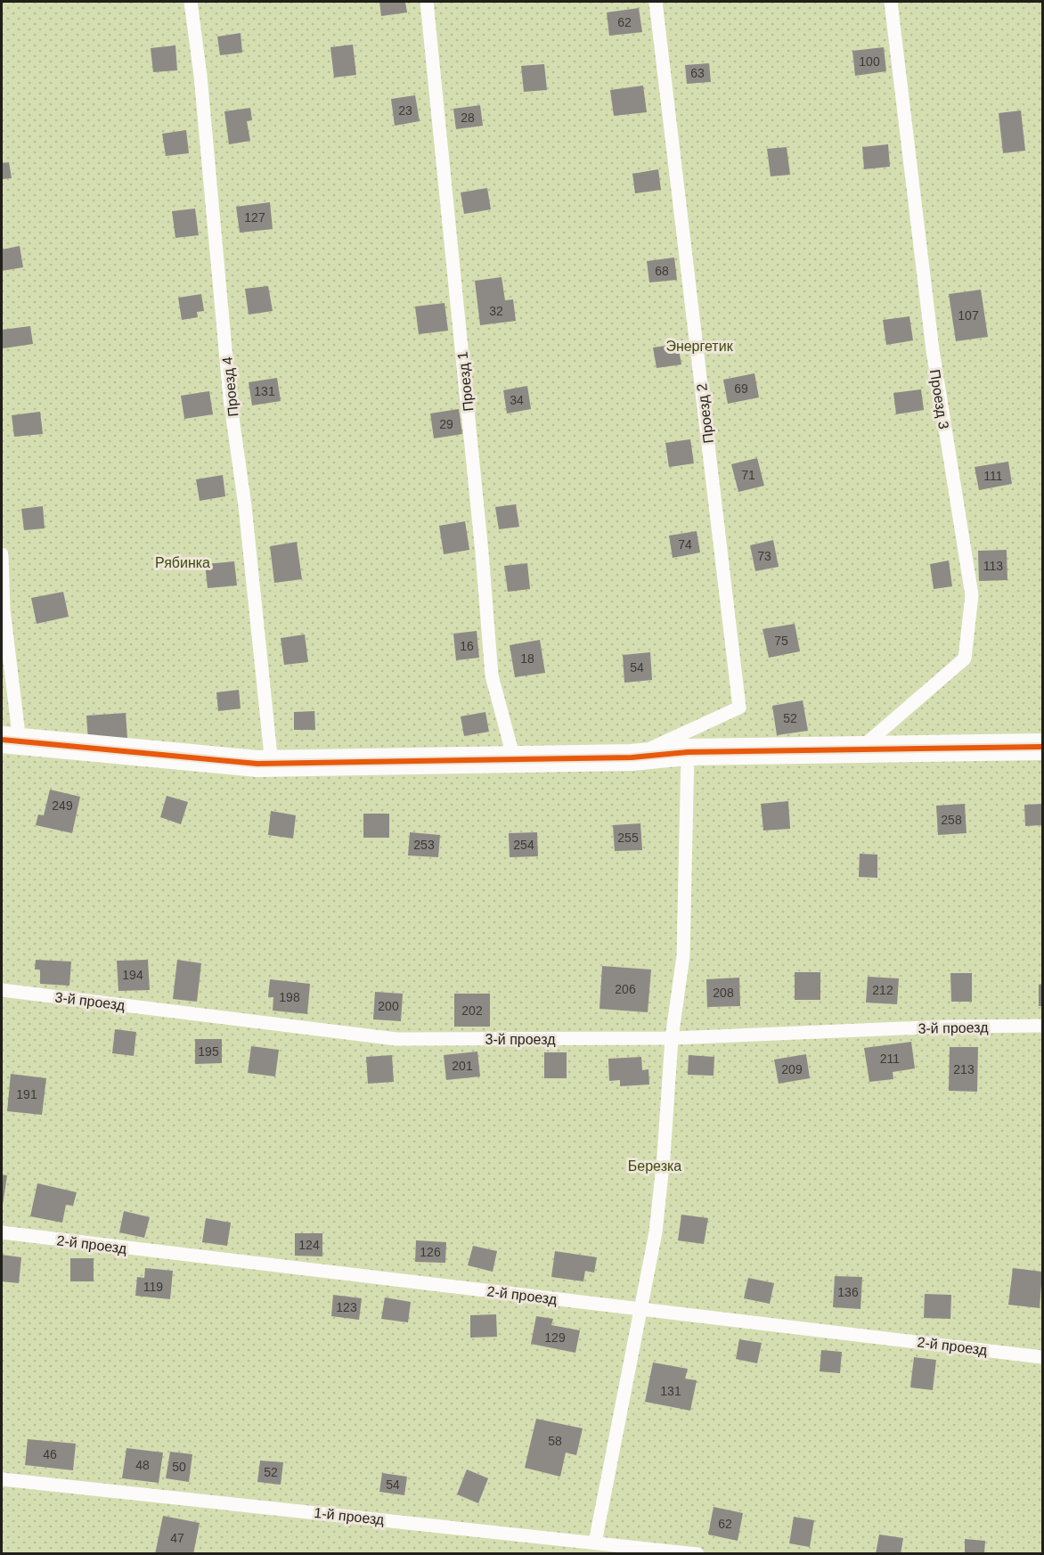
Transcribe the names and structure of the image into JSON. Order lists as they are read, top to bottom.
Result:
{
  "streets": {
    "lane": [
      "Проезд 1",
      "Проезд 4",
      "Проезд 3",
      "Проезд 2",
      "3-й проезд",
      "2-й проезд",
      "1-й проезд"
    ]
  },
  "parks": ["Энергетик", "Рябинка", "Березка"],
  "house_numbers": [
    "62",
    "100",
    "63",
    "23",
    "28",
    "127",
    "68",
    "32",
    "107",
    "69",
    "131",
    "34",
    "29",
    "71",
    "111",
    "74",
    "73",
    "113",
    "75",
    "16",
    "18",
    "54",
    "52",
    "249",
    "258",
    "255",
    "253",
    "254",
    "194",
    "206",
    "212",
    "208",
    "198",
    "200",
    "202",
    "195",
    "211",
    "201",
    "209",
    "213",
    "191",
    "124",
    "126",
    "119",
    "136",
    "123",
    "129",
    "131",
    "58",
    "46",
    "48",
    "50",
    "52",
    "54",
    "62",
    "47"
  ]
}
